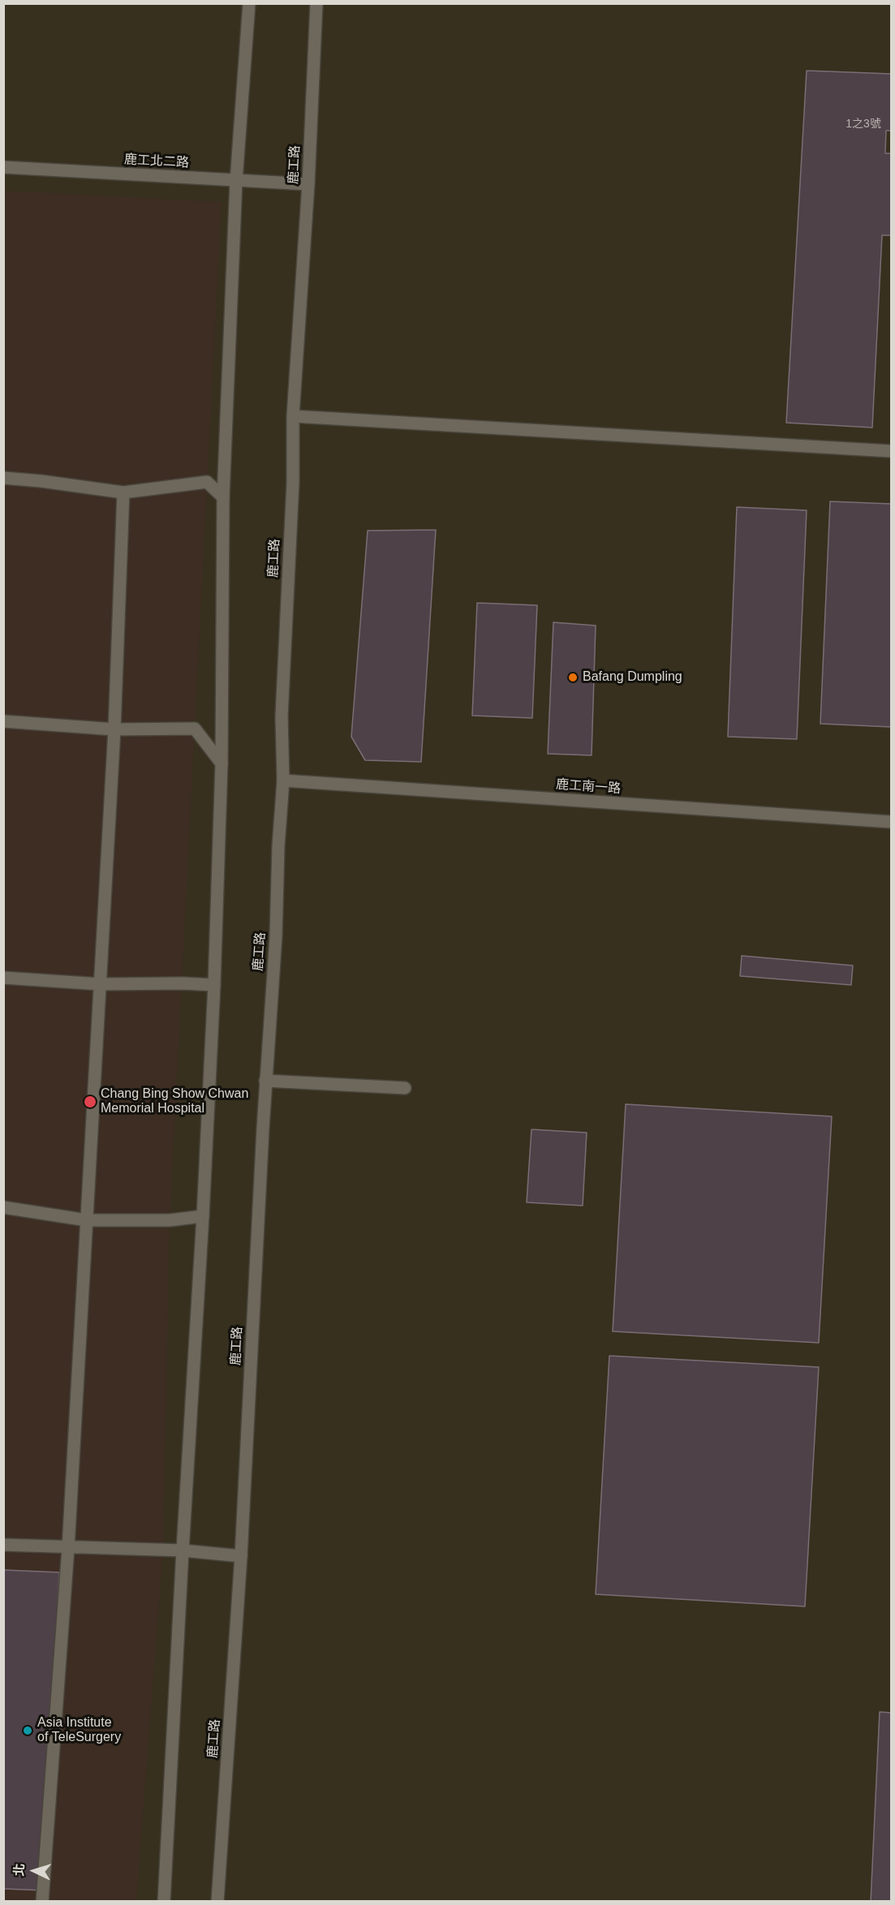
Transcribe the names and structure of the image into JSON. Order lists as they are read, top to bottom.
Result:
{
  "streets": {
    "street": ["鹿工北二路", "鹿工路", "鹿工南一路"]
  },
  "crossings": [
    ["鹿工北二路", "鹿工路"],
    ["鹿工路", "鹿工南一路"]
  ],
  "places": ["Bafang Dumpling", "Chang Bing Show Chwan Memorial Hospital", "Asia Institute of TeleSurgery"],
  "house_numbers": ["1之3號"],
  "north": "left"
}
